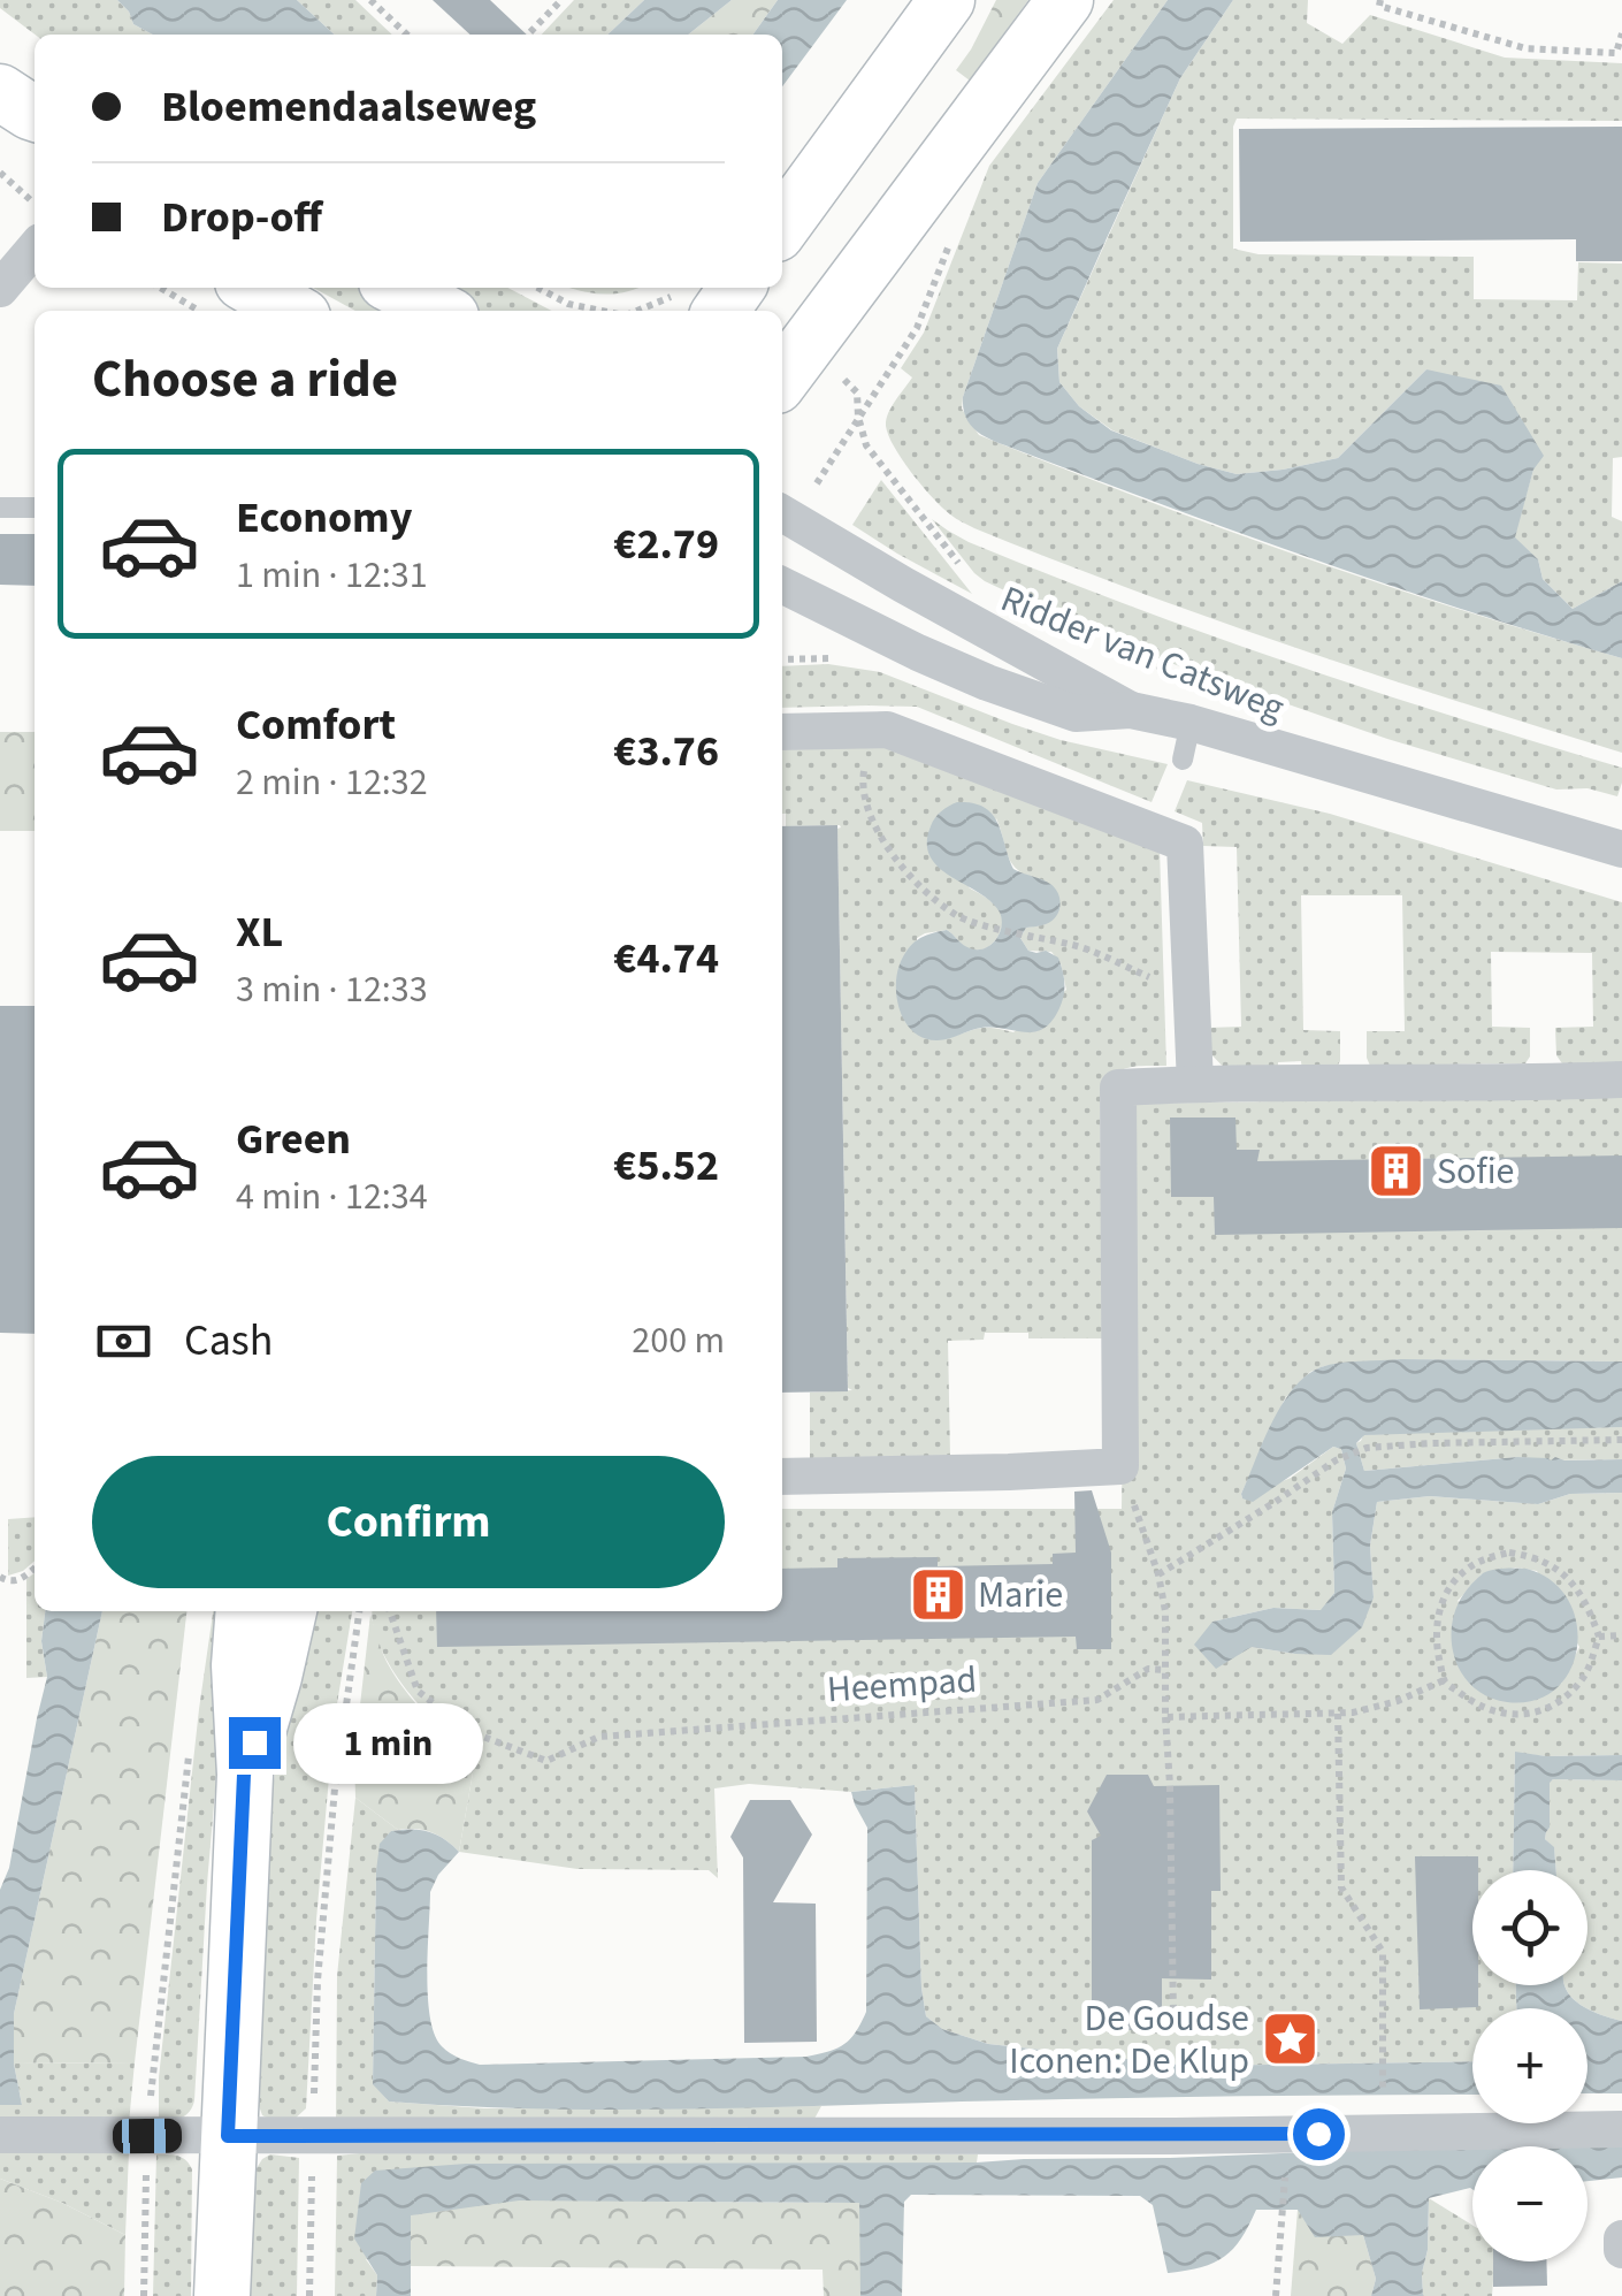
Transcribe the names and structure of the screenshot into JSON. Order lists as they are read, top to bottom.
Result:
{
  "streets": {
    "street": ["Ridder van Catsweg"],
    "path": ["Heempad"]
  },
  "places": {
    "building": ["Sofie", "Marie"],
    "place": ["De Goudse Iconen: De Klup"]
  },
  "page": {
    "banner": ["Bloemendaalseweg", "Drop-off"],
    "heading": "Choose a ride",
    "list": [
      {
        "name": "Economy",
        "note": "1 min · 12:31",
        "value": "€2.79"
      },
      {
        "name": "Comfort",
        "note": "2 min · 12:32",
        "value": "€3.76"
      },
      {
        "name": "XL",
        "note": "3 min · 12:33",
        "value": "€4.74"
      },
      {
        "name": "Green",
        "note": "4 min · 12:34",
        "value": "€5.52"
      }
    ],
    "pay": ["Cash", "200 m"],
    "buttons": "Confirm",
    "bubble": "1 min",
    "map_buttons": ["+", "−"]
  }
}
